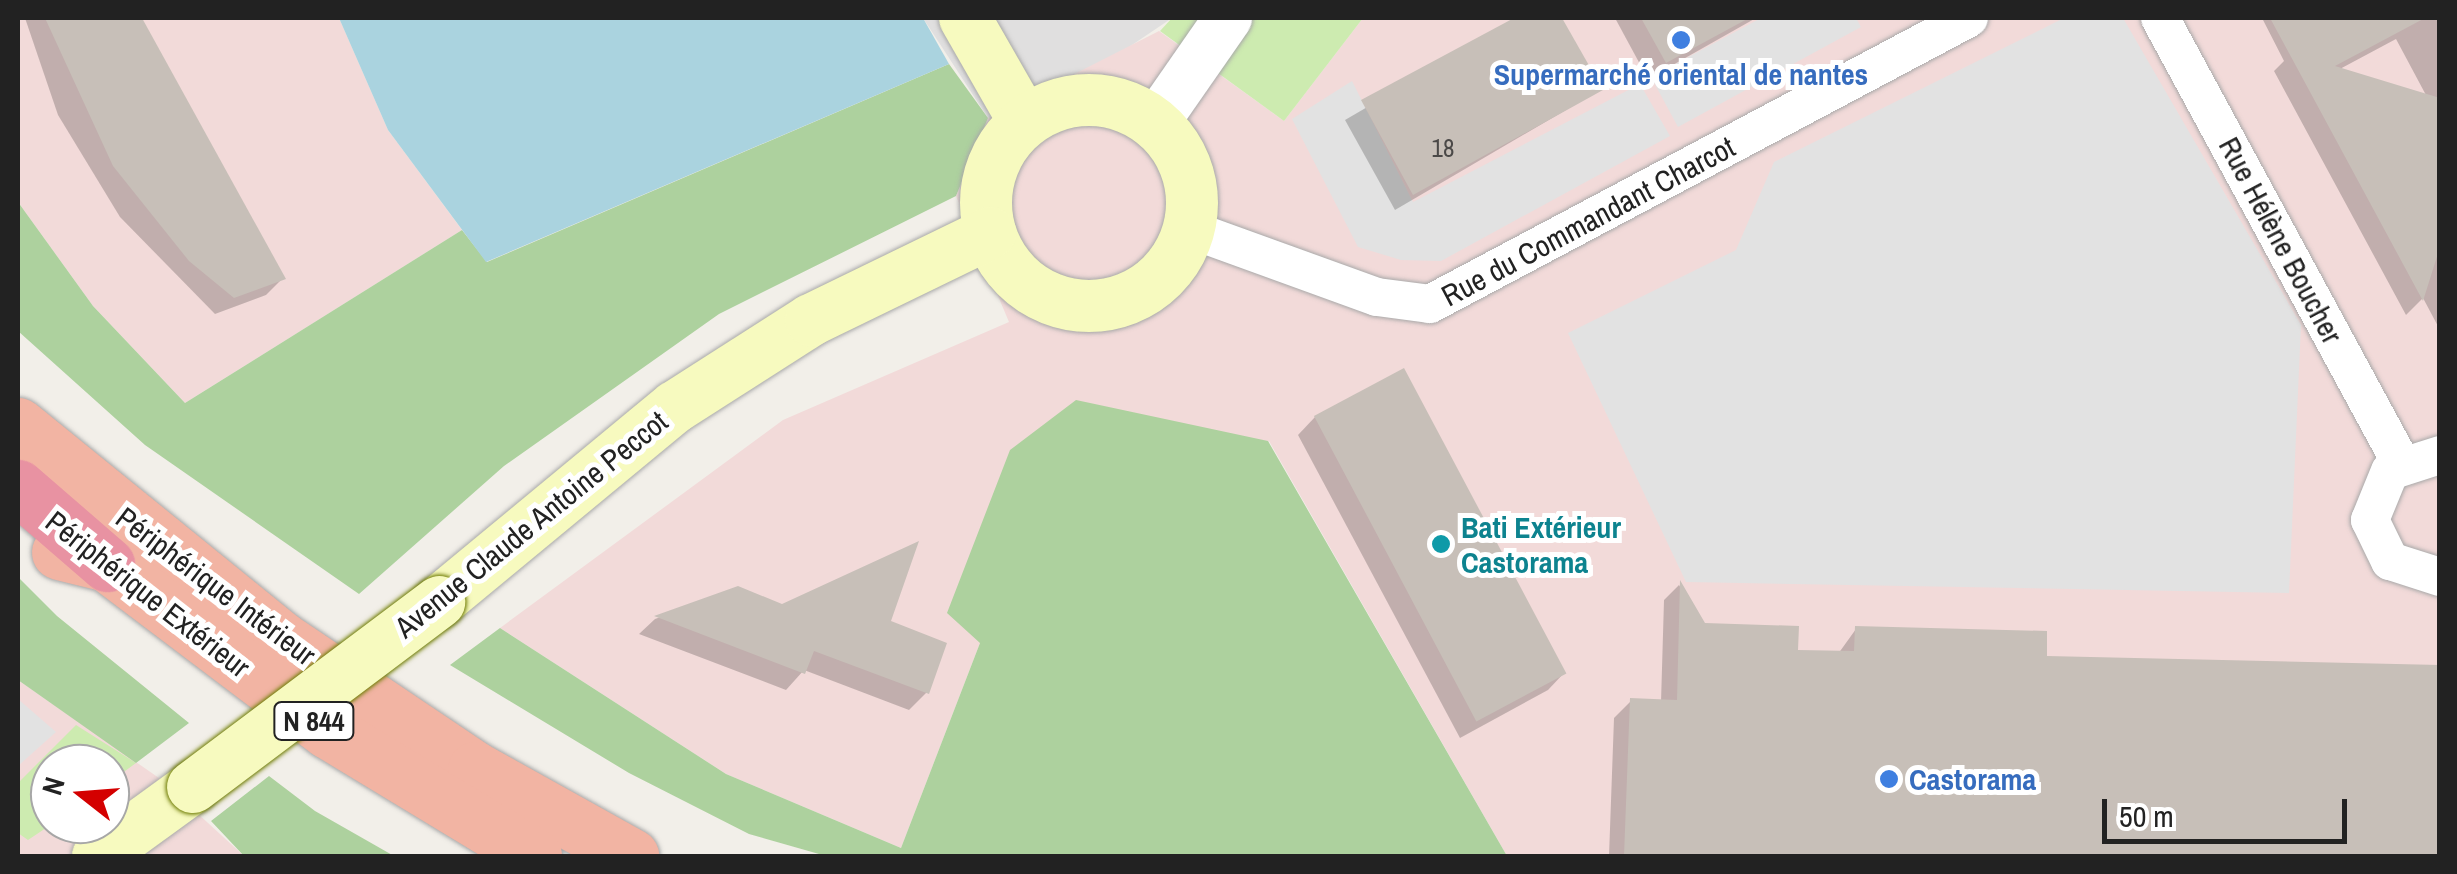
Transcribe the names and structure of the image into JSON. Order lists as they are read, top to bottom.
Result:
{
  "streets": {
    "highway": ["Périphérique Intérieur", "Périphérique Extérieur", "N 844"],
    "main road": ["Avenue Claude Antoine Peccot"],
    "street": ["Rue du Commandant Charcot", "Rue Hélène Boucher"]
  },
  "crossings": [
    ["Rue du Commandant Charcot", "Avenue Claude Antoine Peccot"]
  ],
  "places": ["Supermarché oriental de nantes", "Bati Extérieur Castorama", "Castorama"],
  "house_numbers": ["18"],
  "scale_bar": "50 m",
  "north": "left"
}
